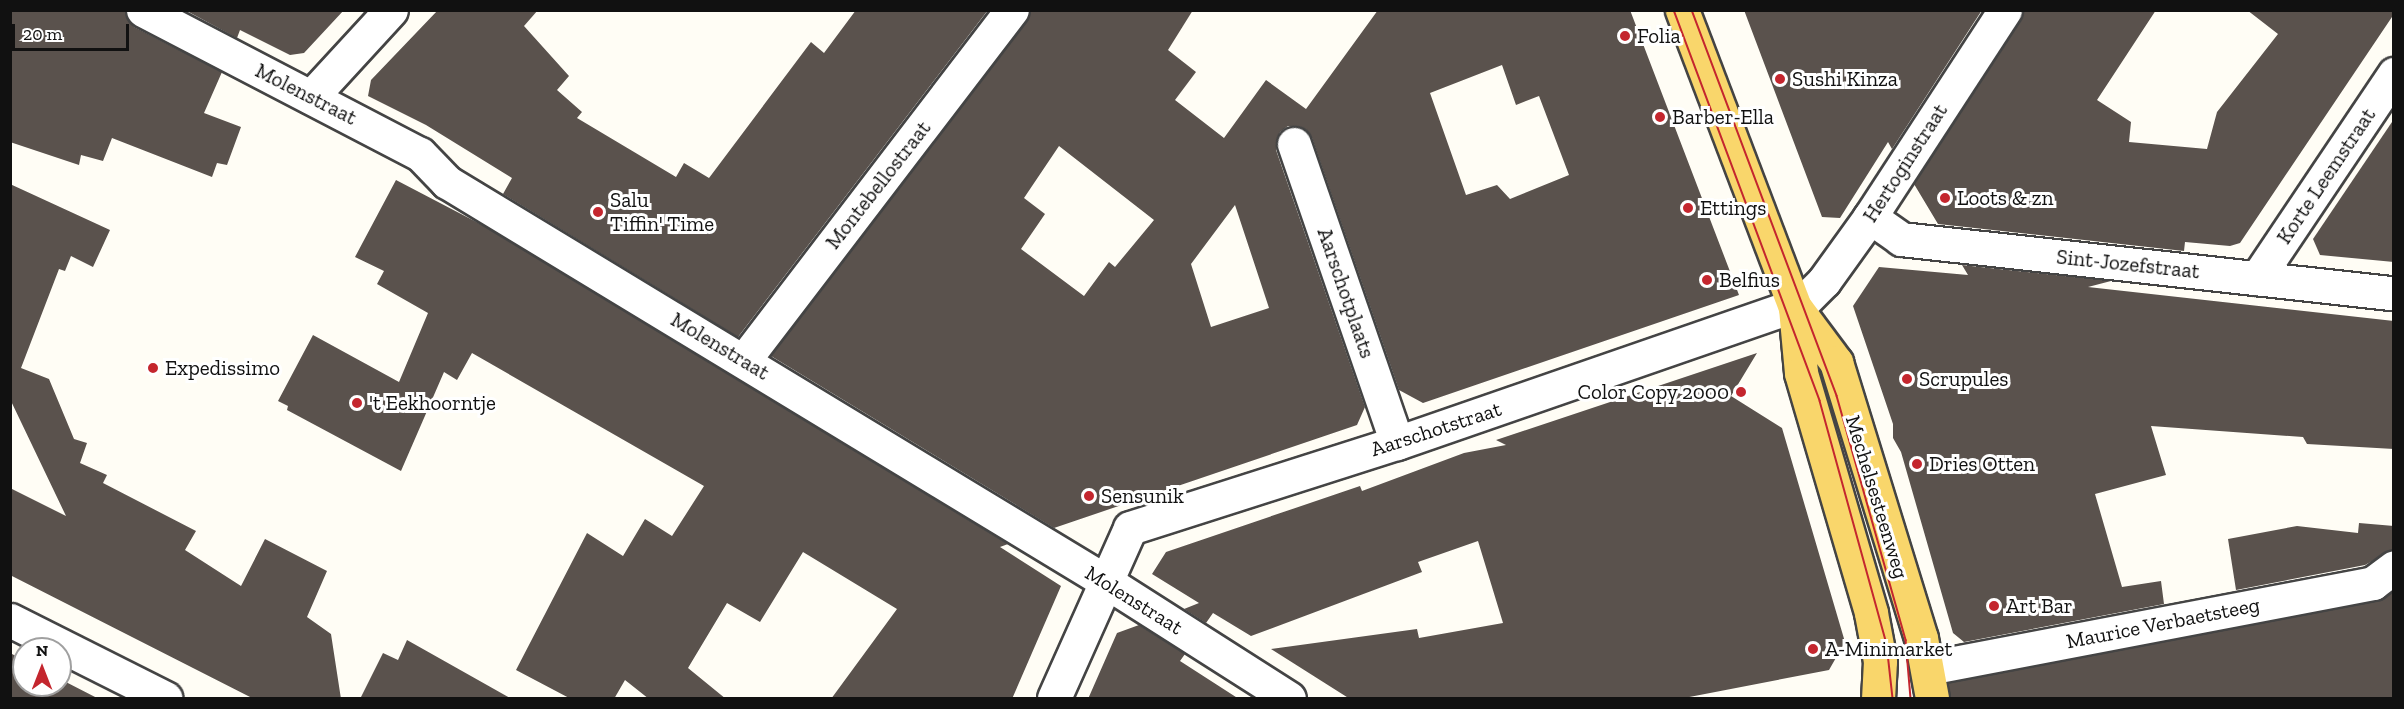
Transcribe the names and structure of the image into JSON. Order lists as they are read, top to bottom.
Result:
{
  "streets": {
    "main road": ["Mechelsesteenweg"],
    "street": [
      "Molenstraat",
      "Hertoginstraat",
      "Korte Leemstraat",
      "Montebellostraat",
      "Sint-Jozefstraat",
      "Aarschotplaats",
      "Aarschotstraat",
      "Maurice Verbaetsteeg"
    ]
  },
  "crossings": [
    ["Molenstraat", "Montebellostraat"],
    ["Molenstraat", "Aarschotstraat"],
    ["Hertoginstraat", "Sint-Jozefstraat"],
    ["Hertoginstraat", "Aarschotstraat"],
    ["Hertoginstraat", "Mechelsesteenweg"],
    ["Korte Leemstraat", "Sint-Jozefstraat"],
    ["Aarschotplaats", "Aarschotstraat"],
    ["Aarschotstraat", "Mechelsesteenweg"],
    ["Mechelsesteenweg", "Maurice Verbaetsteeg"]
  ],
  "places": [
    "Folia",
    "Sushi Kinza",
    "Barber-Ella",
    "Loots & zn",
    "Ettings",
    "Salu Tiffin' Time",
    "Belfius",
    "Expedissimo",
    "Scrupules",
    "Color Copy 2000",
    "'t Eekhoorntje",
    "Dries Otten",
    "Sensunik",
    "Art Bar",
    "A-Minimarket"
  ],
  "scale_bar": "20 m",
  "north": "top"
}
